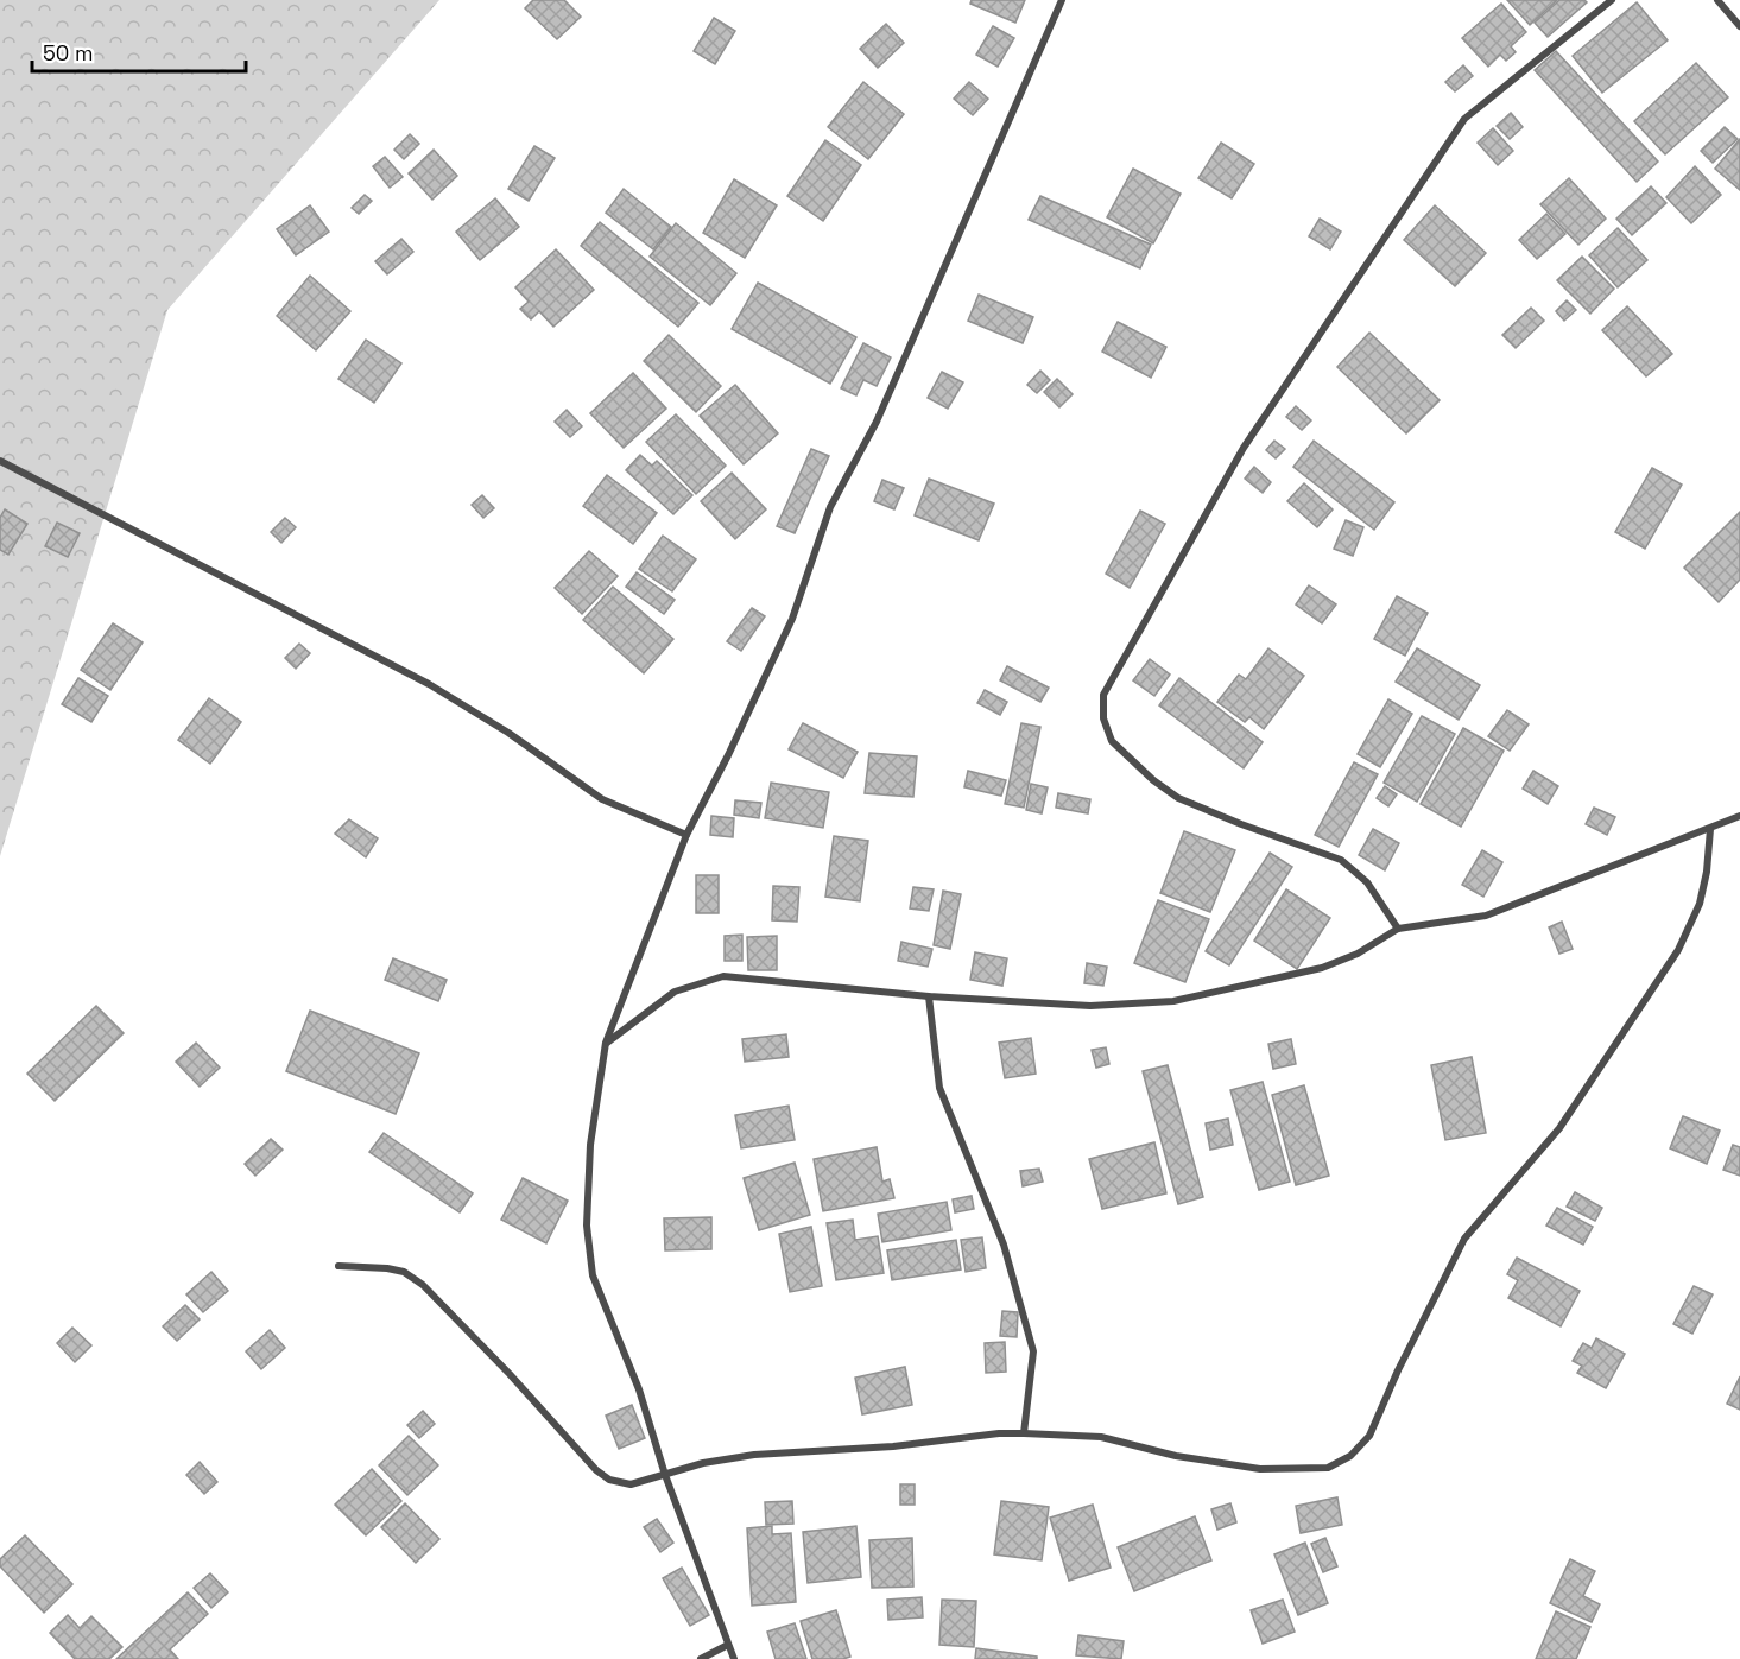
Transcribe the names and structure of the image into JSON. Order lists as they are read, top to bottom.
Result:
{
  "scale_bar": "50 m"
}
